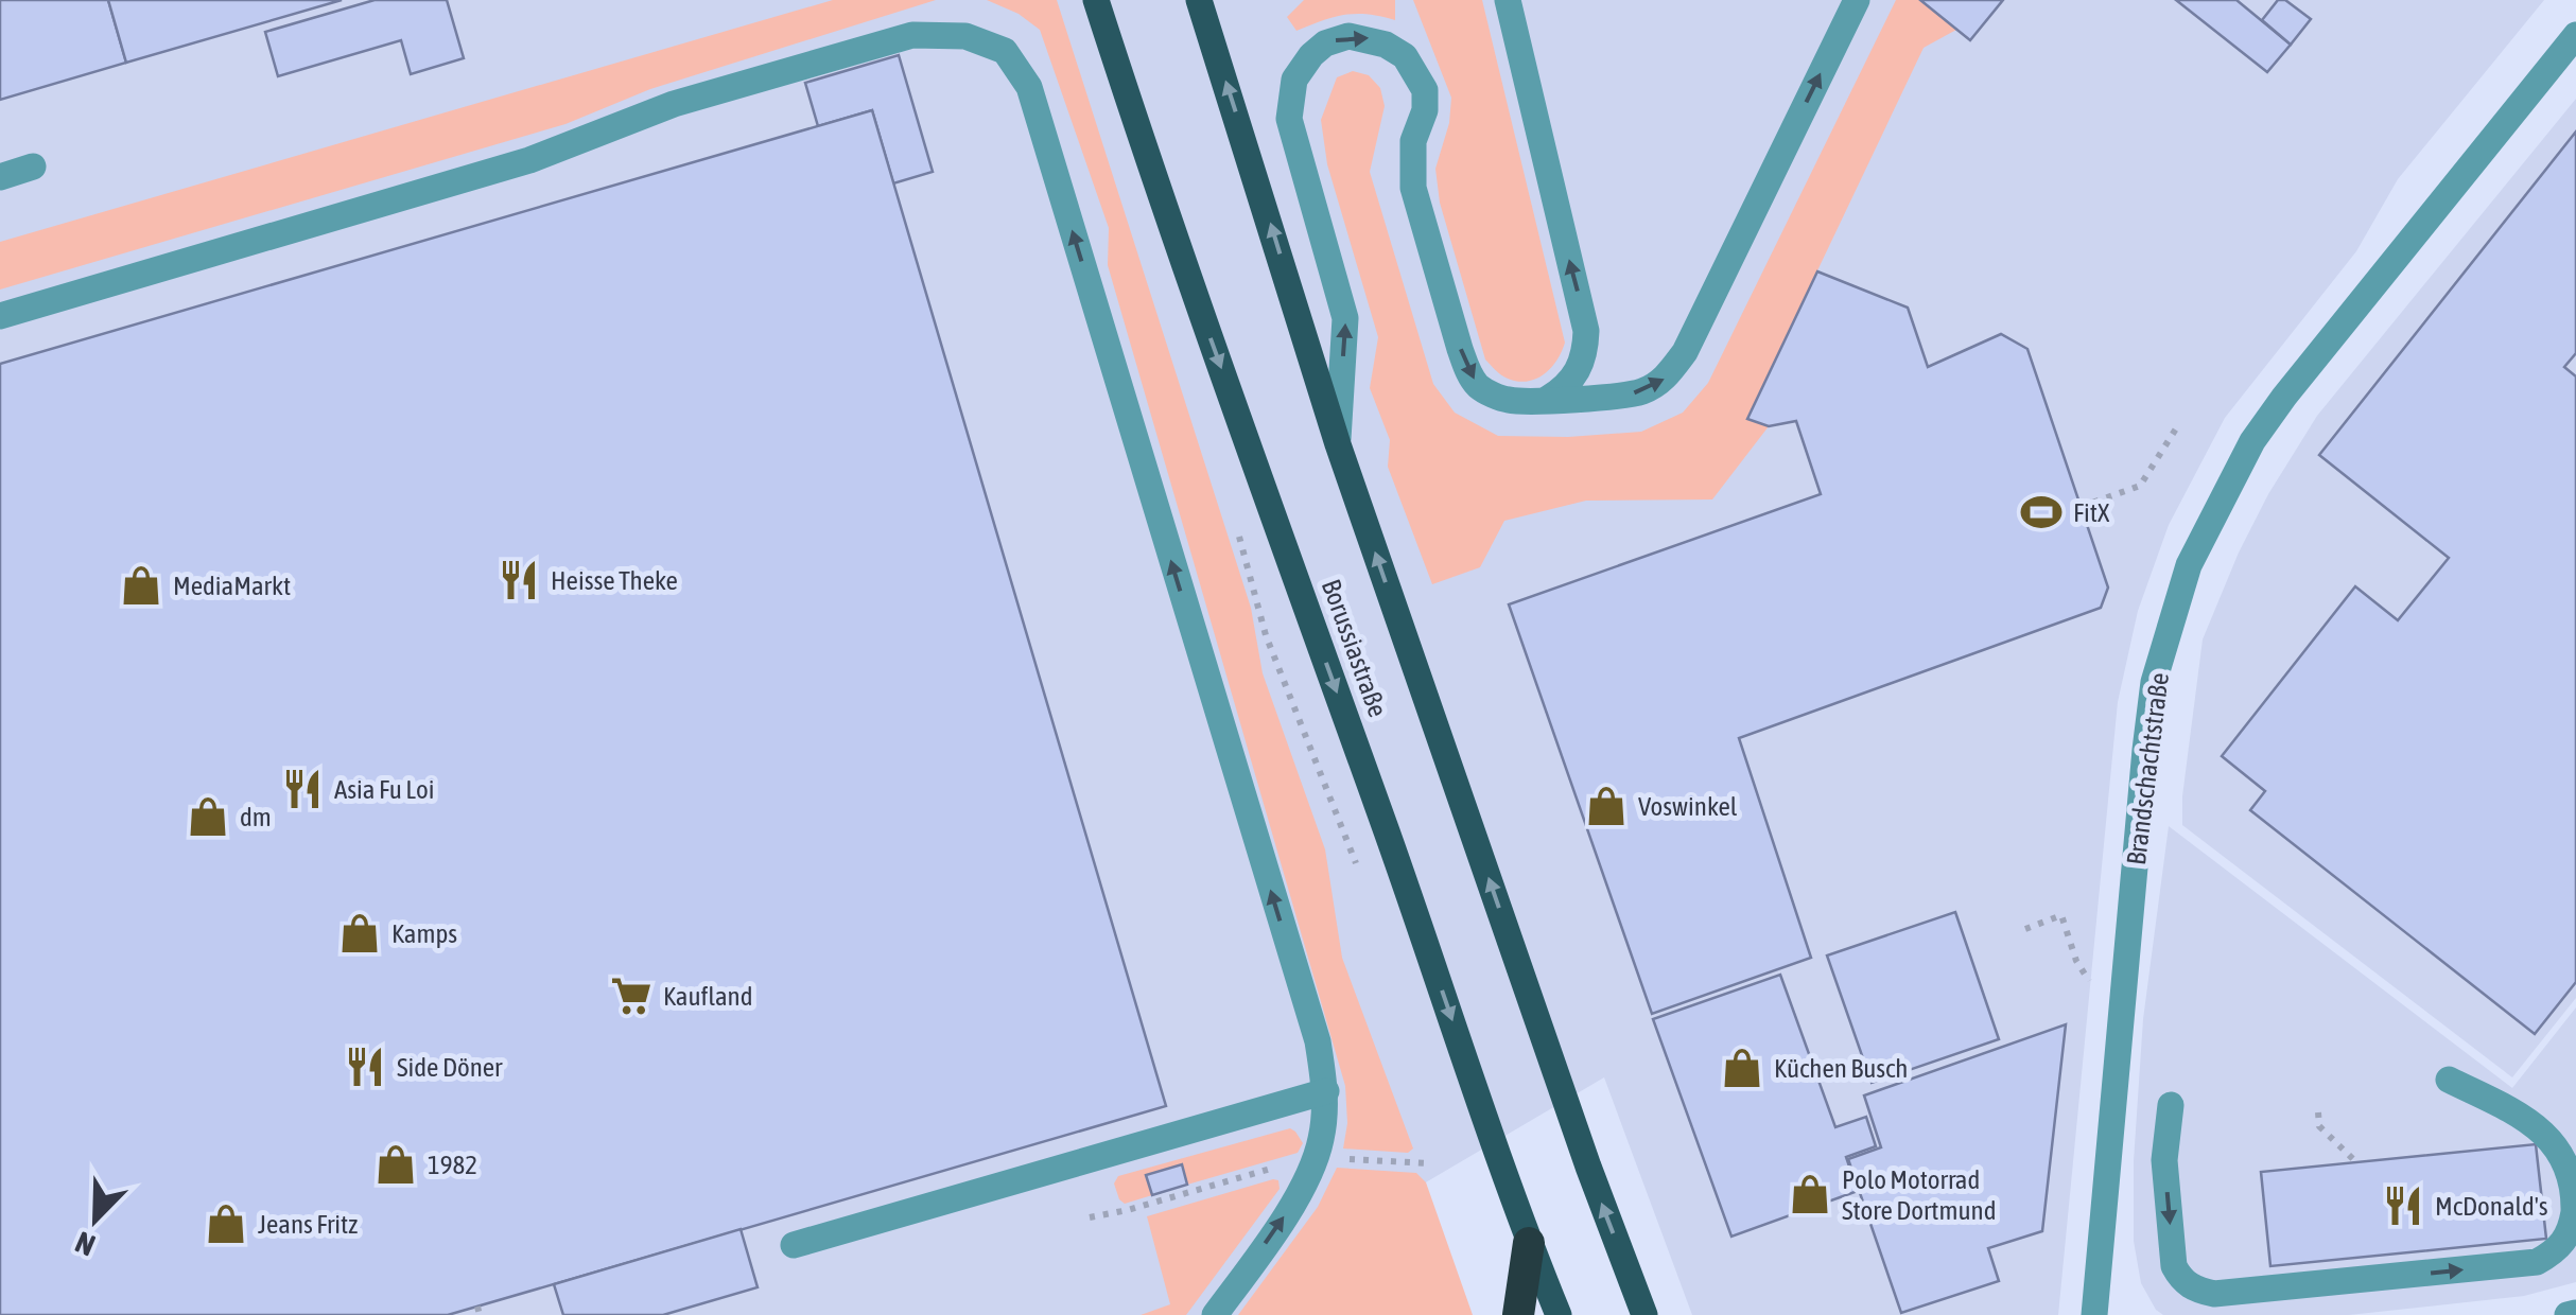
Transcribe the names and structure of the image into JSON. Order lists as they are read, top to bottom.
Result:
{
  "streets": {
    "main road": ["Borussiastraße"],
    "street": ["Brandschachtstraße"]
  },
  "places": {
    "sports": ["FitX"],
    "restaurant": [
      "Heisse Theke",
      "Asia Fu Loi",
      "Side Döner",
      "McDonald's"
    ],
    "shop": [
      "MediaMarkt",
      "Voswinkel",
      "dm",
      "Kamps",
      "Küchen Busch",
      "1982",
      "Polo Motorrad Store Dortmund",
      "Jeans Fritz"
    ],
    "supermarket": ["Kaufland"]
  },
  "north": "bottom left"
}
